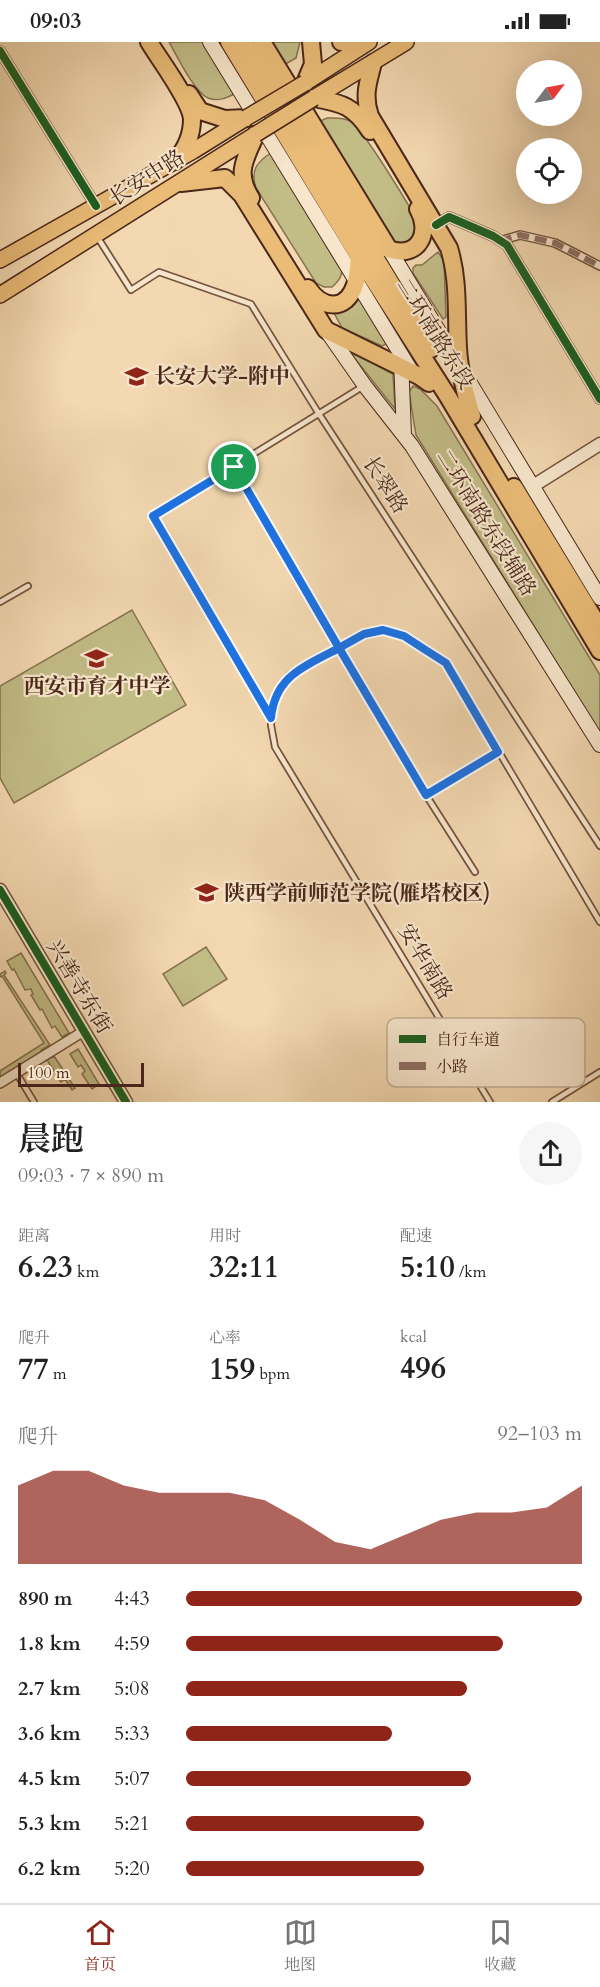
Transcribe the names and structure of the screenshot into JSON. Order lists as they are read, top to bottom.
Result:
{
  "streets": {
    "highway": ["二环南路东段"],
    "main road": ["长安中路", "二环南路东段辅路"],
    "street": ["兴善寺东街"],
    "lane": ["长翠路", "安华南路"]
  },
  "crossings": [
    ["长安中路", "长翠路"]
  ],
  "places": {
    "school or university": ["长安大学-附中", "西安市育才中学", "陕西学前师范学院(雁塔校区)"]
  },
  "legend": ["自行车道", "小路"],
  "scale_bar": "100 m",
  "north": "top right",
  "page": {
    "status": "09:03",
    "scale": "100 m",
    "heading": ["晨跑", "09:03 · 7 × 890 m"],
    "stats": [
      ["距离", "6.23 km"],
      ["用时", "32:11"],
      ["配速", "5:10 /km"],
      ["爬升", "77 m"],
      ["心率", "159 bpm"],
      ["kcal", "496"]
    ],
    "chart": ["爬升", "92–103 m"],
    "list": [
      {
        "name": "890 m",
        "note": "4:43"
      },
      {
        "name": "1.8 km",
        "note": "4:59"
      },
      {
        "name": "2.7 km",
        "note": "5:08"
      },
      {
        "name": "3.6 km",
        "note": "5:33"
      },
      {
        "name": "4.5 km",
        "note": "5:07"
      },
      {
        "name": "5.3 km",
        "note": "5:21"
      },
      {
        "name": "6.2 km",
        "note": "5:20"
      }
    ],
    "tabs": ["首页", "地图", "收藏"]
  }
}
